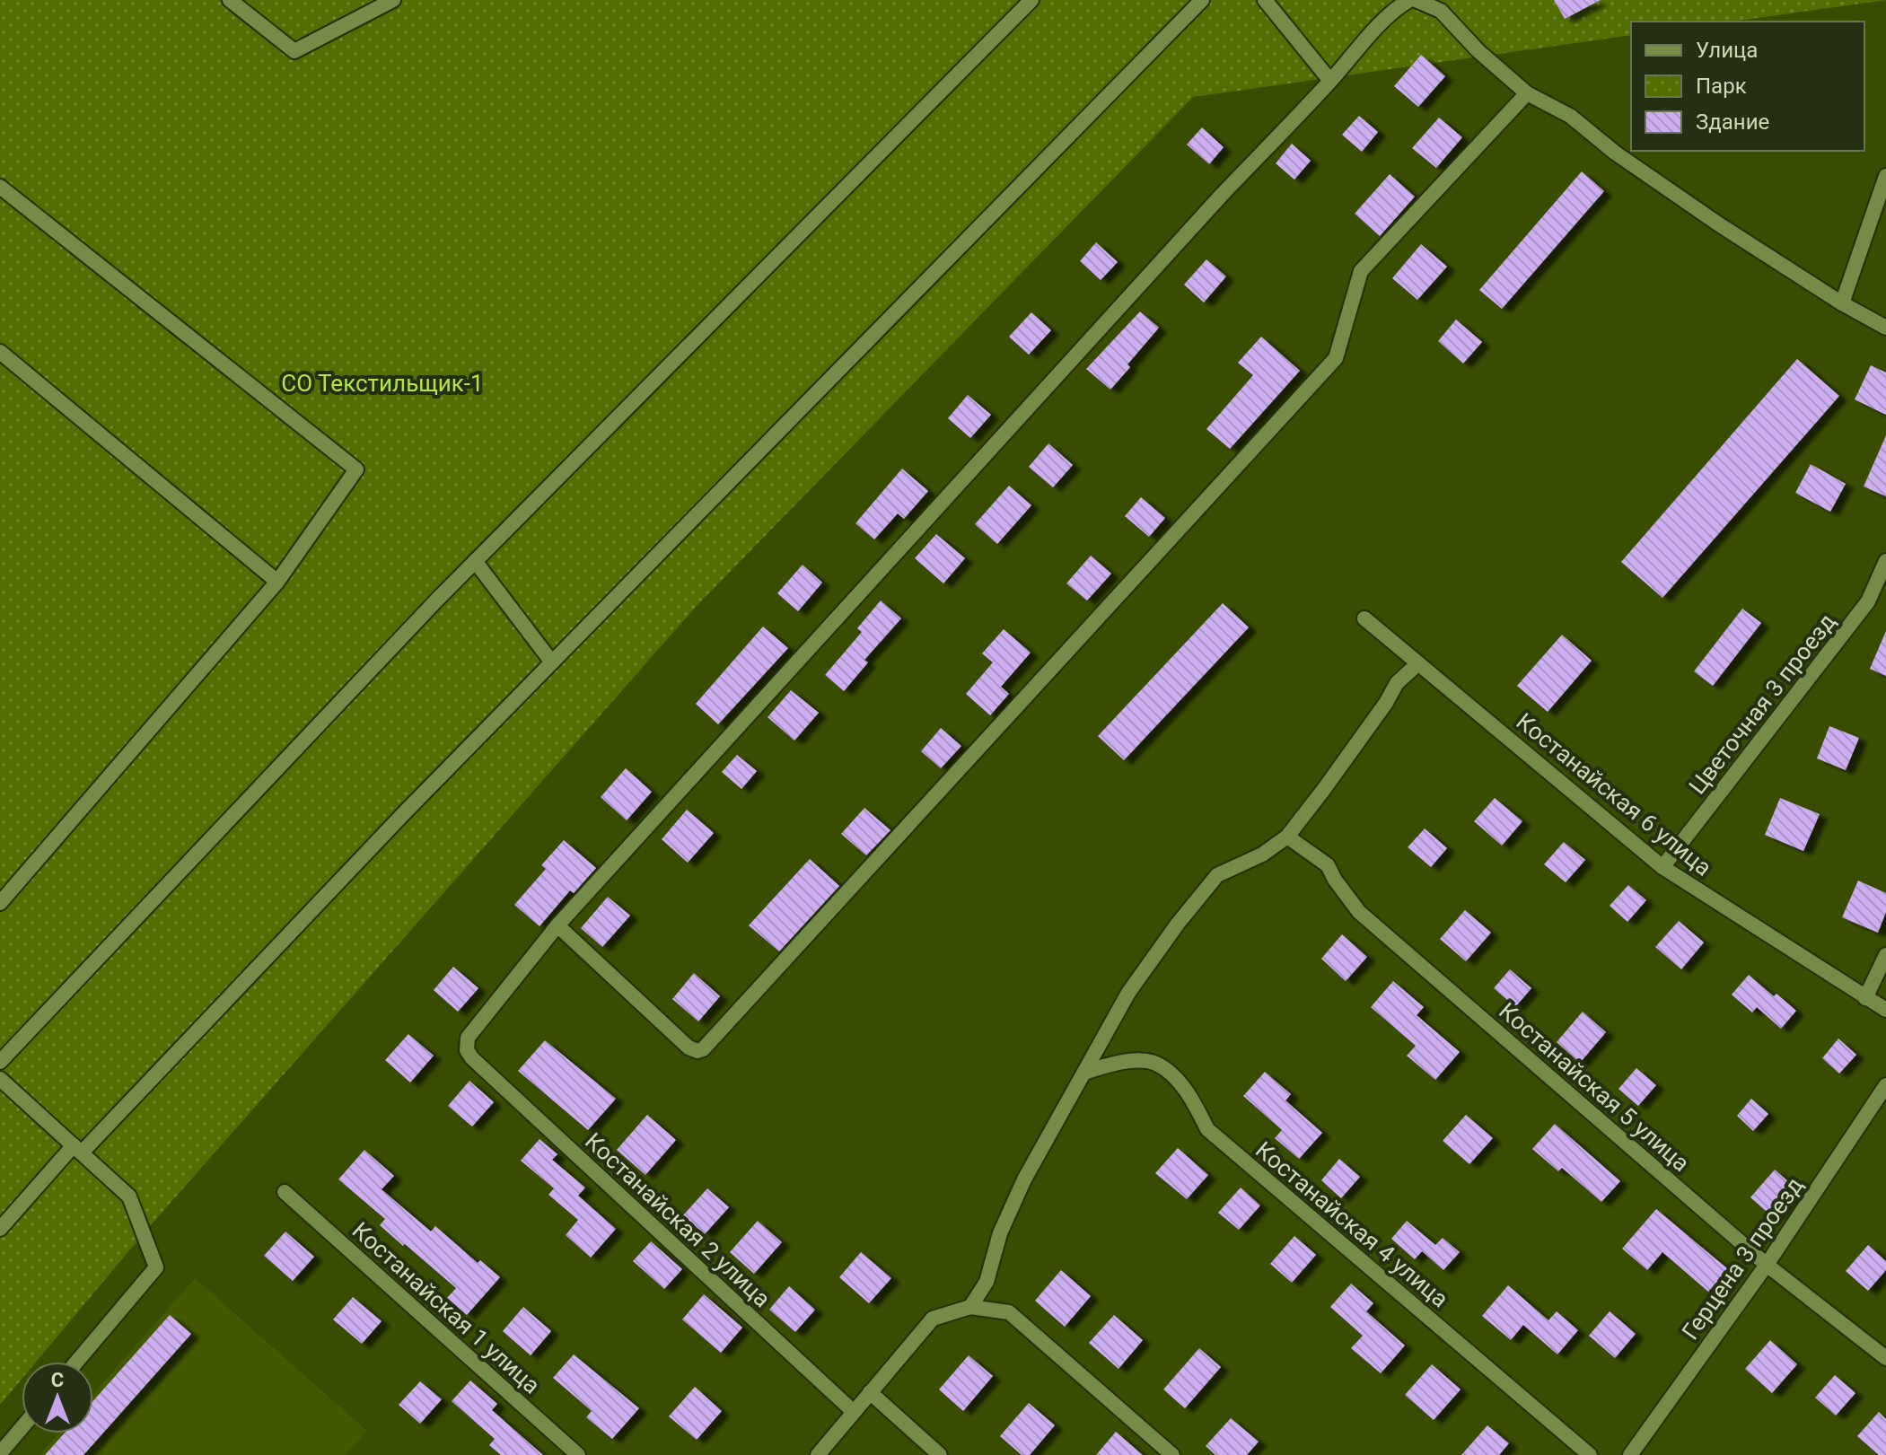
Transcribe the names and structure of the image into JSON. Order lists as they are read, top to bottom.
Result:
{
  "streets": {
    "street": [
      "Цветочная 3 проезд",
      "Костанайская 6 улица",
      "Костанайская 5 улица",
      "Костанайская 2 улица",
      "Костанайская 4 улица",
      "Герцена 3 проезд",
      "Костанайская 1 улица"
    ]
  },
  "crossings": [
    ["Цветочная 3 проезд", "Костанайская 6 улица"],
    ["Костанайская 5 улица", "Герцена 3 проезд"]
  ],
  "parks": ["СО Текстильщик-1"],
  "legend": ["Улица", "Парк", "Здание"],
  "north": "top"
}
